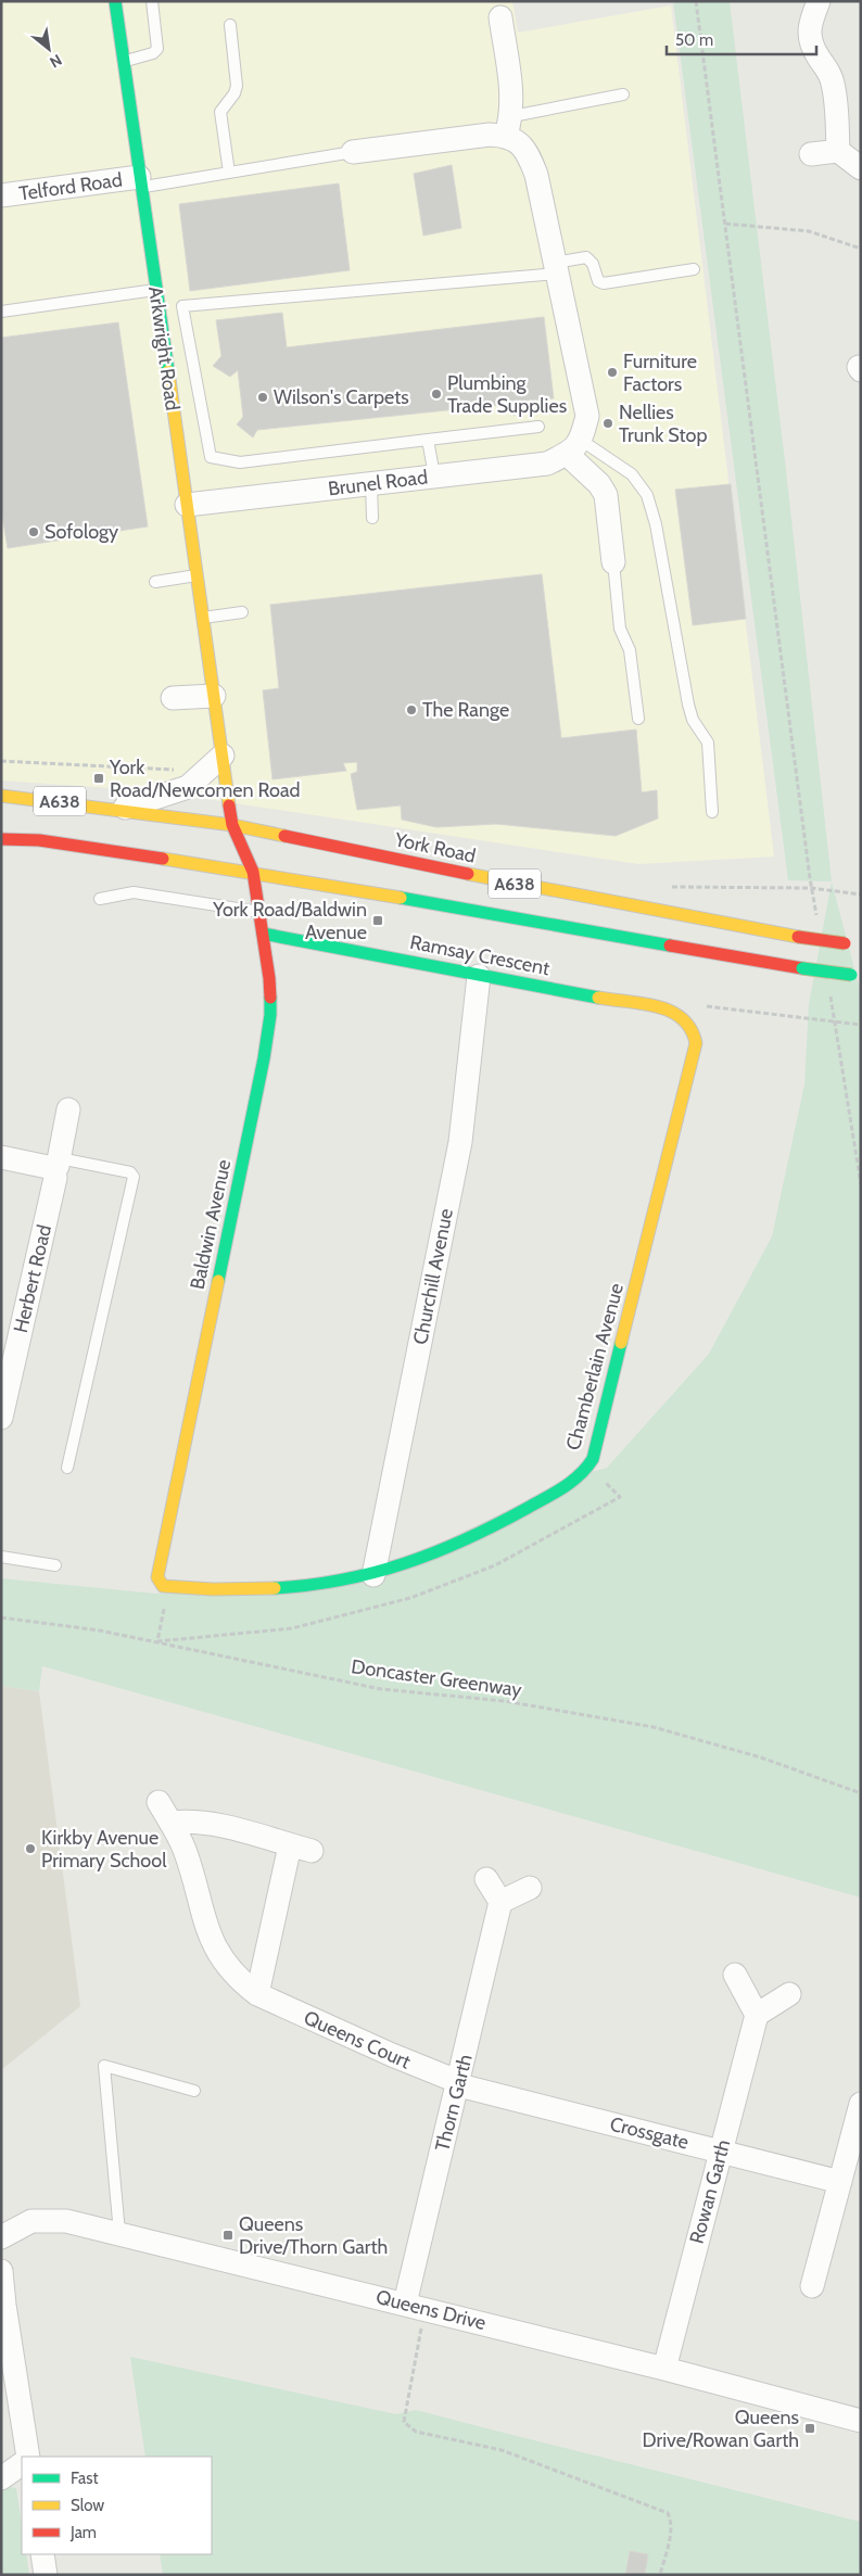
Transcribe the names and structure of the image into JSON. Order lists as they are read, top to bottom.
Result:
{
  "streets": {
    "main road": [
      "Arkwright Road",
      "A638",
      "York Road",
      "Ramsay Crescent",
      "Baldwin Avenue",
      "Chamberlain Avenue"
    ],
    "street": [
      "Telford Road",
      "Brunel Road",
      "Churchill Avenue",
      "Herbert Road",
      "Queens Court",
      "Thorn Garth",
      "Crossgate",
      "Rowan Garth",
      "Queens Drive"
    ],
    "path": ["Doncaster Greenway"]
  },
  "crossings": [
    ["Telford Road", "Arkwright Road"],
    ["Arkwright Road", "Brunel Road"],
    ["Arkwright Road", "A638"],
    ["Arkwright Road", "York Road"],
    ["Arkwright Road", "Baldwin Avenue"],
    ["A638", "Baldwin Avenue"],
    ["Ramsay Crescent", "Baldwin Avenue"],
    ["Ramsay Crescent", "Churchill Avenue"],
    ["Ramsay Crescent", "Chamberlain Avenue"],
    ["Baldwin Avenue", "Chamberlain Avenue"],
    ["Churchill Avenue", "Chamberlain Avenue"],
    ["Queens Court", "Thorn Garth"],
    ["Queens Court", "Crossgate"],
    ["Thorn Garth", "Crossgate"],
    ["Thorn Garth", "Queens Drive"],
    ["Crossgate", "Rowan Garth"],
    ["Rowan Garth", "Queens Drive"]
  ],
  "places": {
    "other": [
      "Furniture Factors",
      "Plumbing Trade Supplies",
      "Wilson's Carpets",
      "Nellies Trunk Stop",
      "Sofology",
      "The Range",
      "Kirkby Avenue Primary School"
    ],
    "transit": [
      "York Road/Newcomen Road",
      "York Road/Baldwin Avenue",
      "Queens Drive/Thorn Garth",
      "Queens Drive/Rowan Garth"
    ]
  },
  "legend": ["Fast", "Slow", "Jam"],
  "scale_bar": "50 m",
  "north": "bottom right"
}
